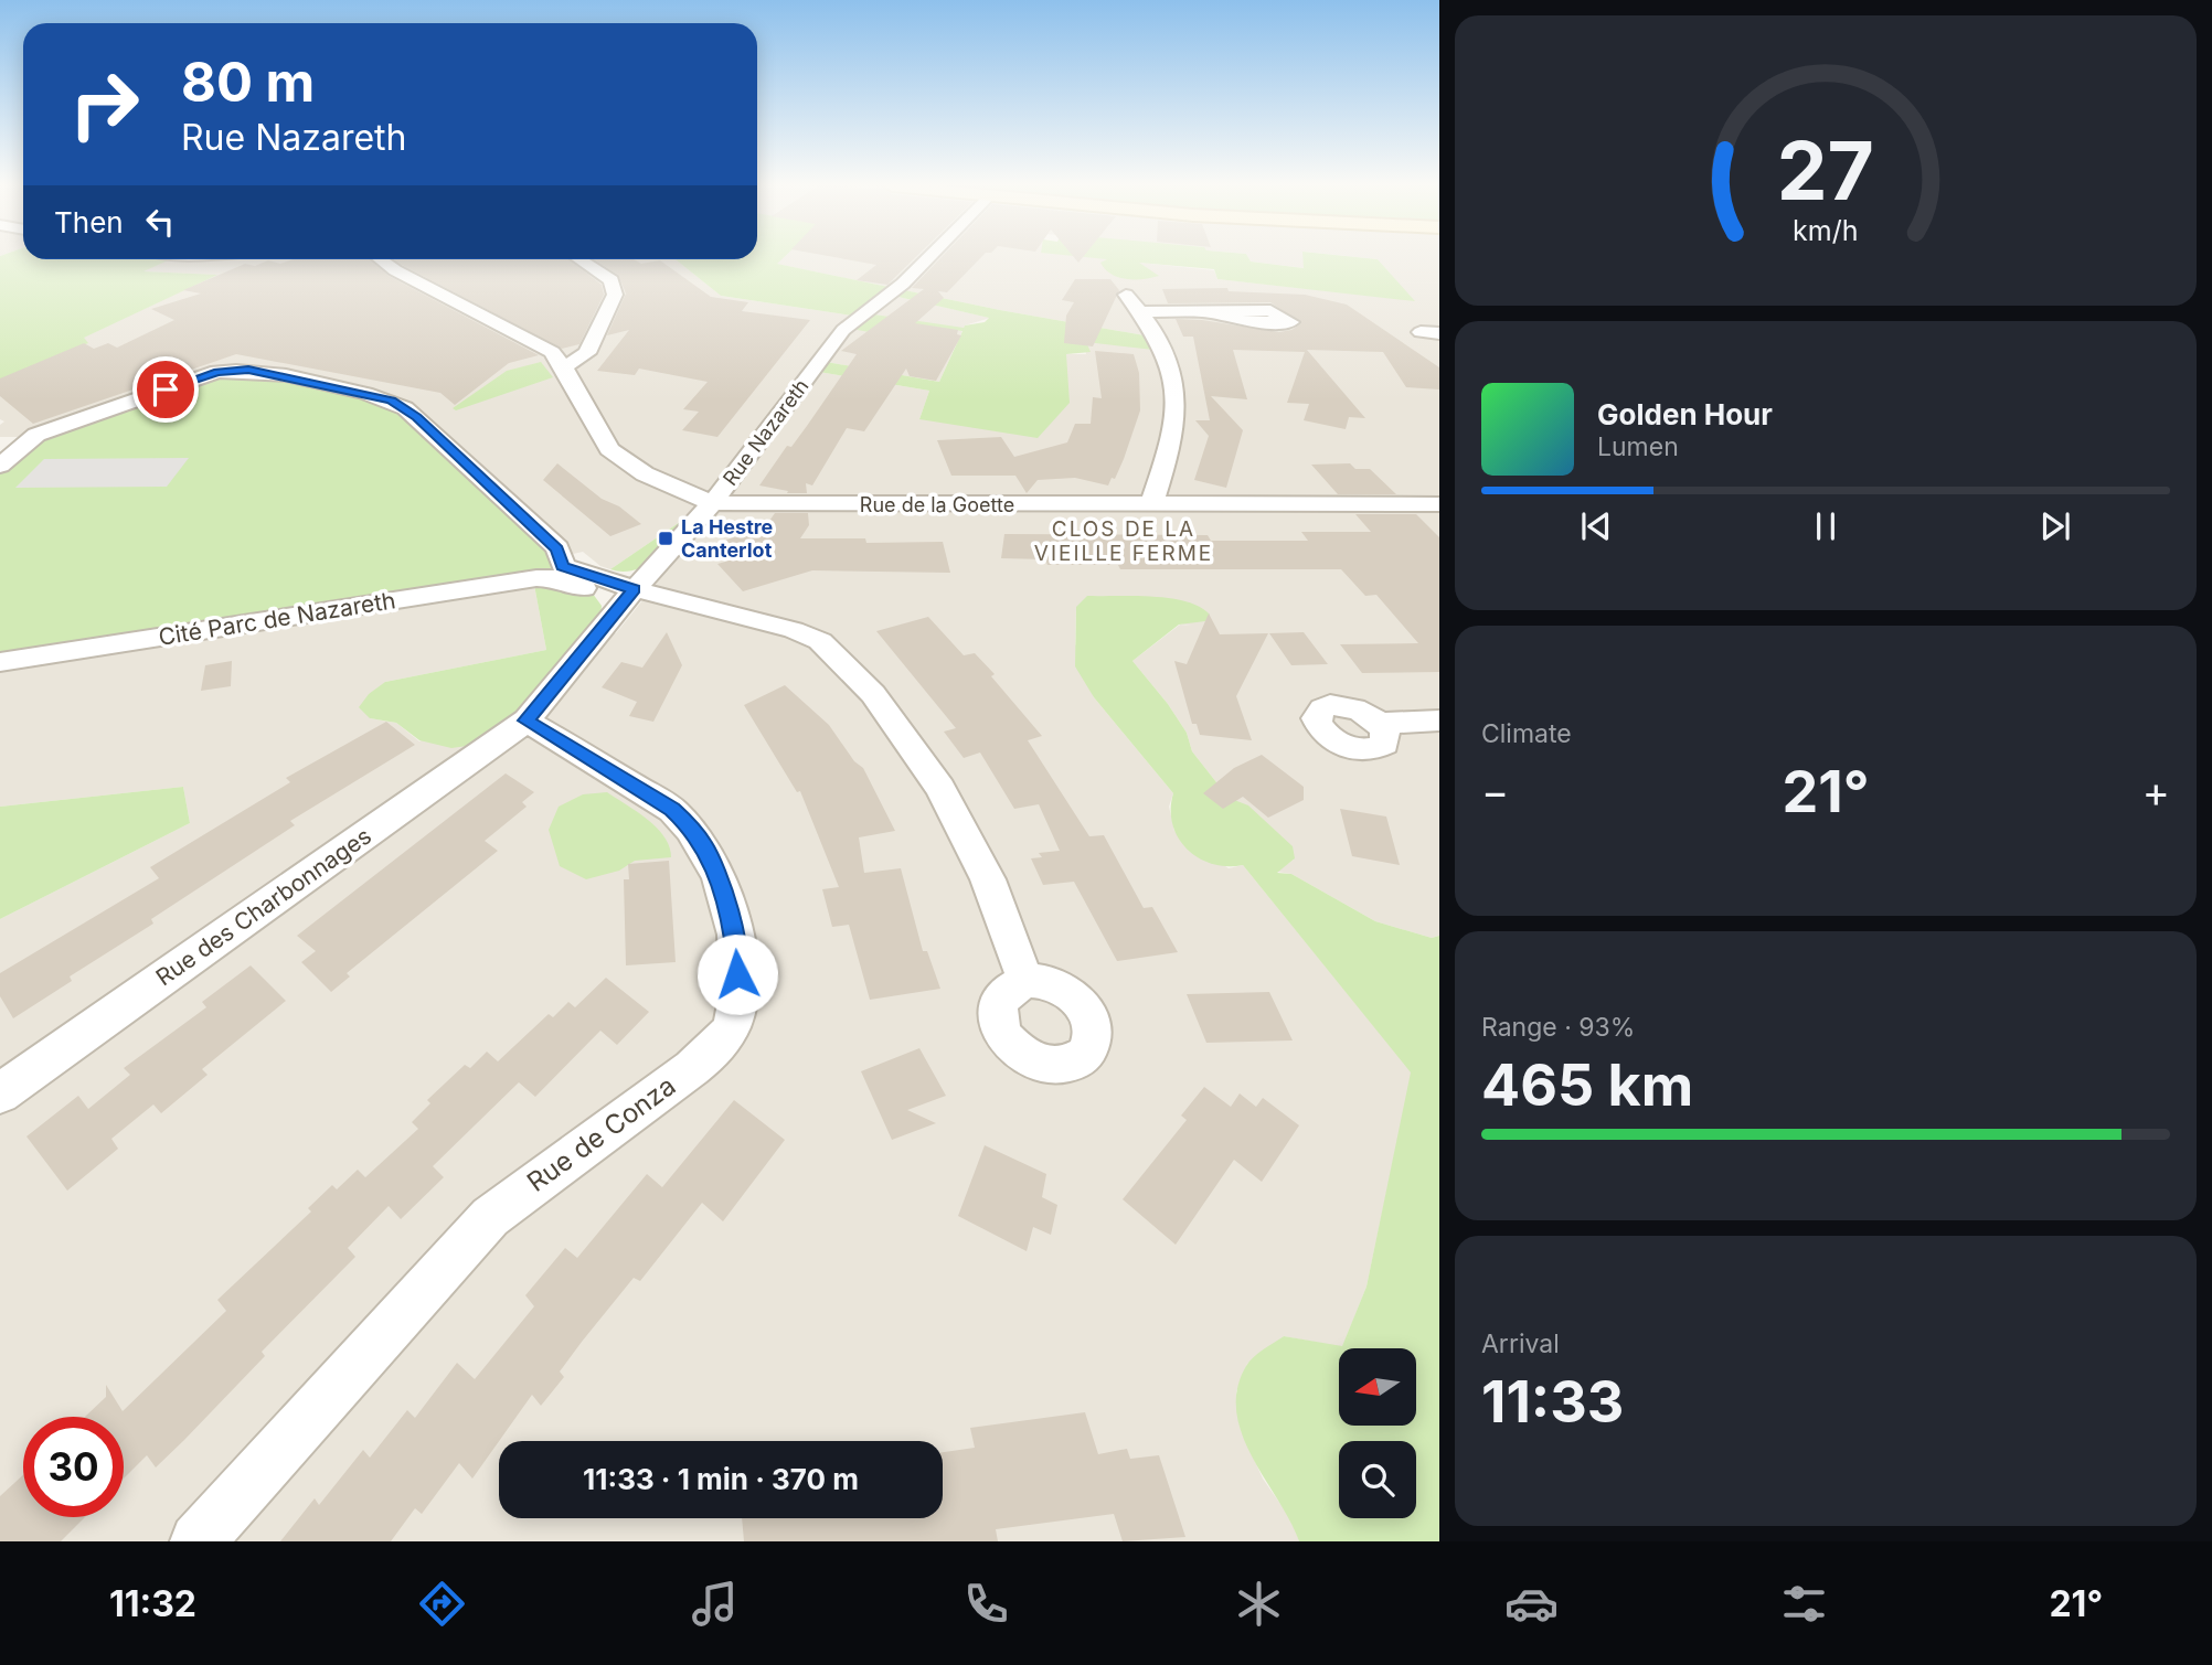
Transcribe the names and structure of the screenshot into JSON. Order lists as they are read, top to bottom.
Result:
{
  "streets": {
    "street": [
      "Rue Nazareth",
      "Rue de la Goette",
      "Cité Parc de Nazareth",
      "Rue des Charbonnages",
      "Rue de Conza"
    ]
  },
  "crossings": [
    ["Rue Nazareth", "Rue de la Goette"],
    ["Rue Nazareth", "Cité Parc de Nazareth"],
    ["Rue Nazareth", "Rue des Charbonnages"],
    ["Rue Nazareth", "Rue de Conza"],
    ["Rue des Charbonnages", "Rue de Conza"]
  ],
  "districts": ["CLOS DE LA VIEILLE FERME"],
  "places": {
    "transit": ["La Hestre Canterlot"]
  },
  "north": "left",
  "page": {
    "turn": ["80 m", "Rue Nazareth"],
    "then": "Then",
    "song": ["Golden Hour", "Lumen"],
    "tile": [
      "Climate",
      ["Range · 93%", "465 km"],
      ["Arrival", "11:33"]
    ],
    "heat": ["−", "21°", "+"],
    "limit": "30",
    "trip": "11:33 · 1 min · 370 m",
    "tabs": ["11:32", "21°"],
    "gauge": ["27", "km/h"]
  }
}
